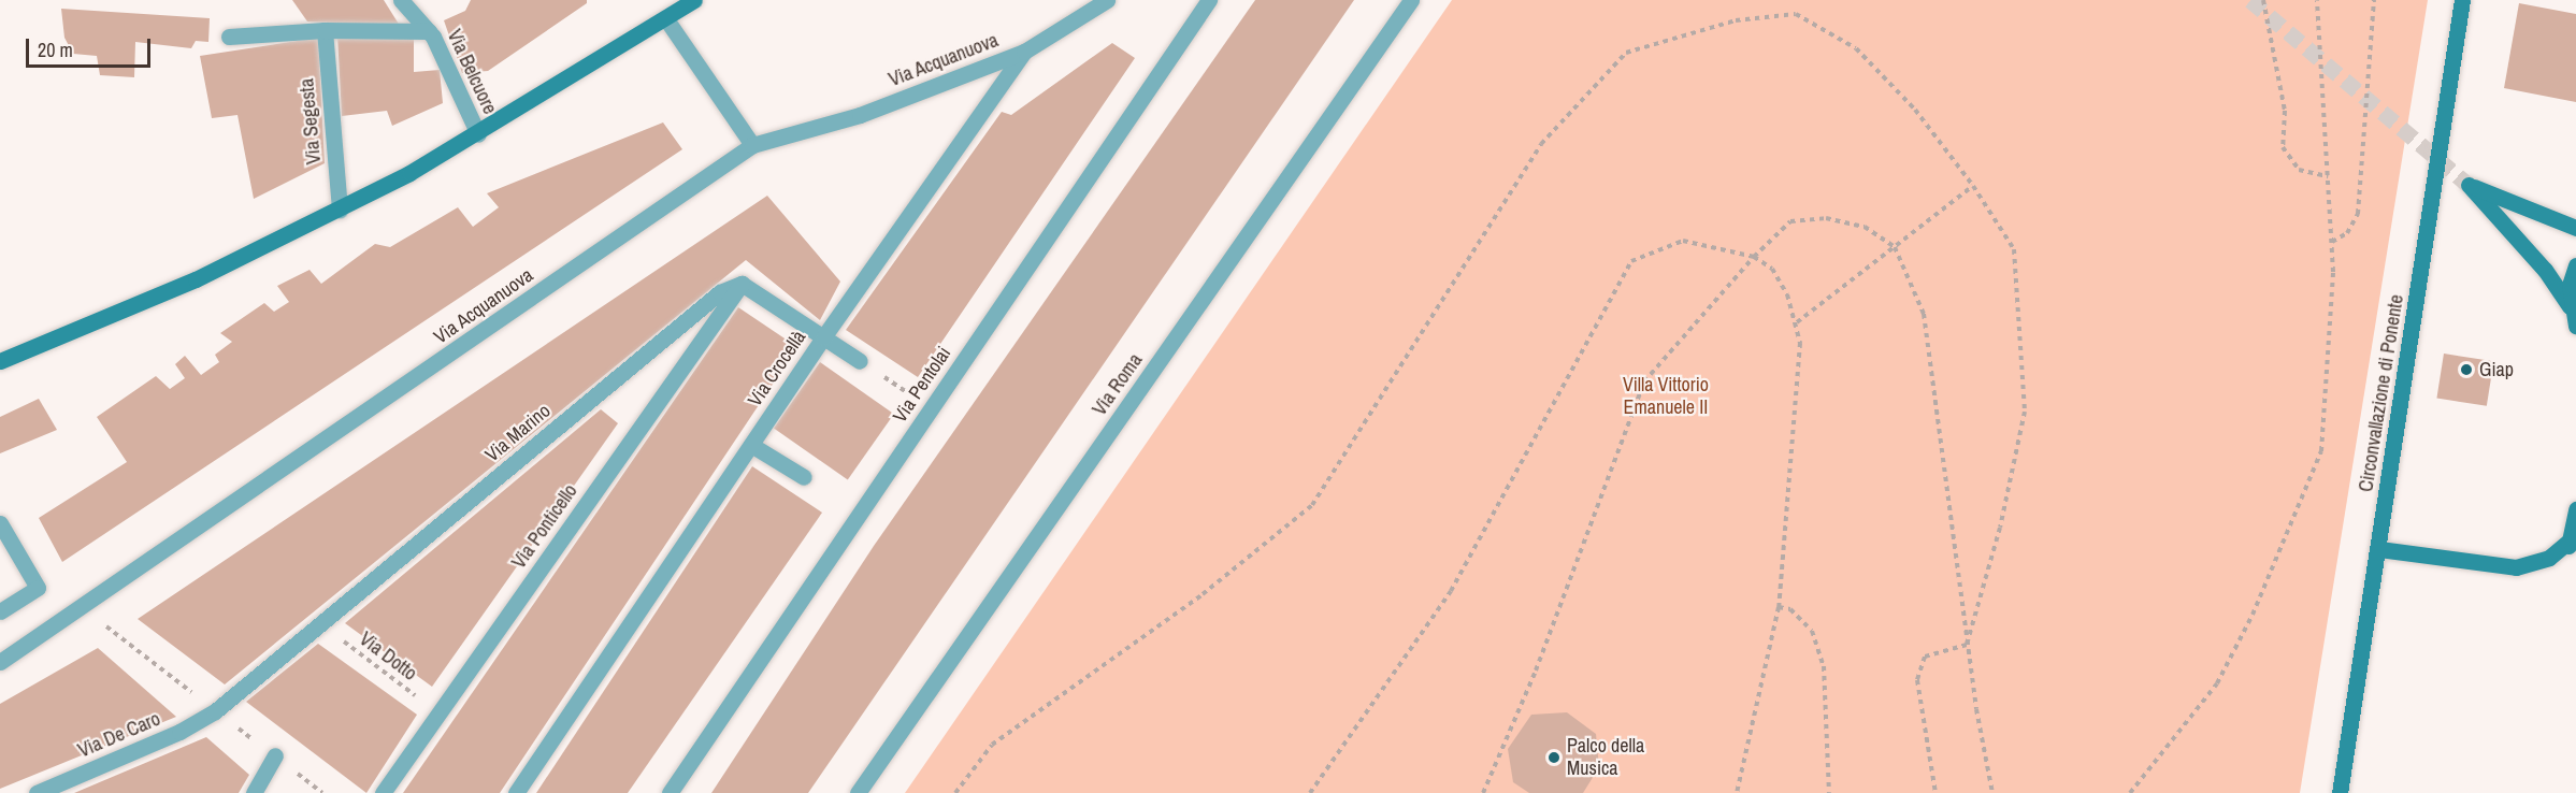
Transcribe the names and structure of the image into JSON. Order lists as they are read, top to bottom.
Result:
{
  "streets": {
    "main road": ["Circonvallazione di Ponente"],
    "street": [
      "Via Acquanuova",
      "Via Belcuore",
      "Via Segesta",
      "Via Crocellà",
      "Via Pentolai",
      "Via Roma",
      "Via Marino",
      "Via Ponticello",
      "Via De Caro"
    ],
    "path": ["Via Dotto"]
  },
  "crossings": [
    ["Via Acquanuova", "Via Crocellà"],
    ["Via Marino", "Via Ponticello"],
    ["Via Marino", "Via Dotto"],
    ["Via Marino", "Via De Caro"],
    ["Via Ponticello", "Via Dotto"]
  ],
  "parks": ["Villa Vittorio Emanuele II"],
  "places": ["Giap", "Palco della Musica"],
  "scale_bar": "20 m"
}
